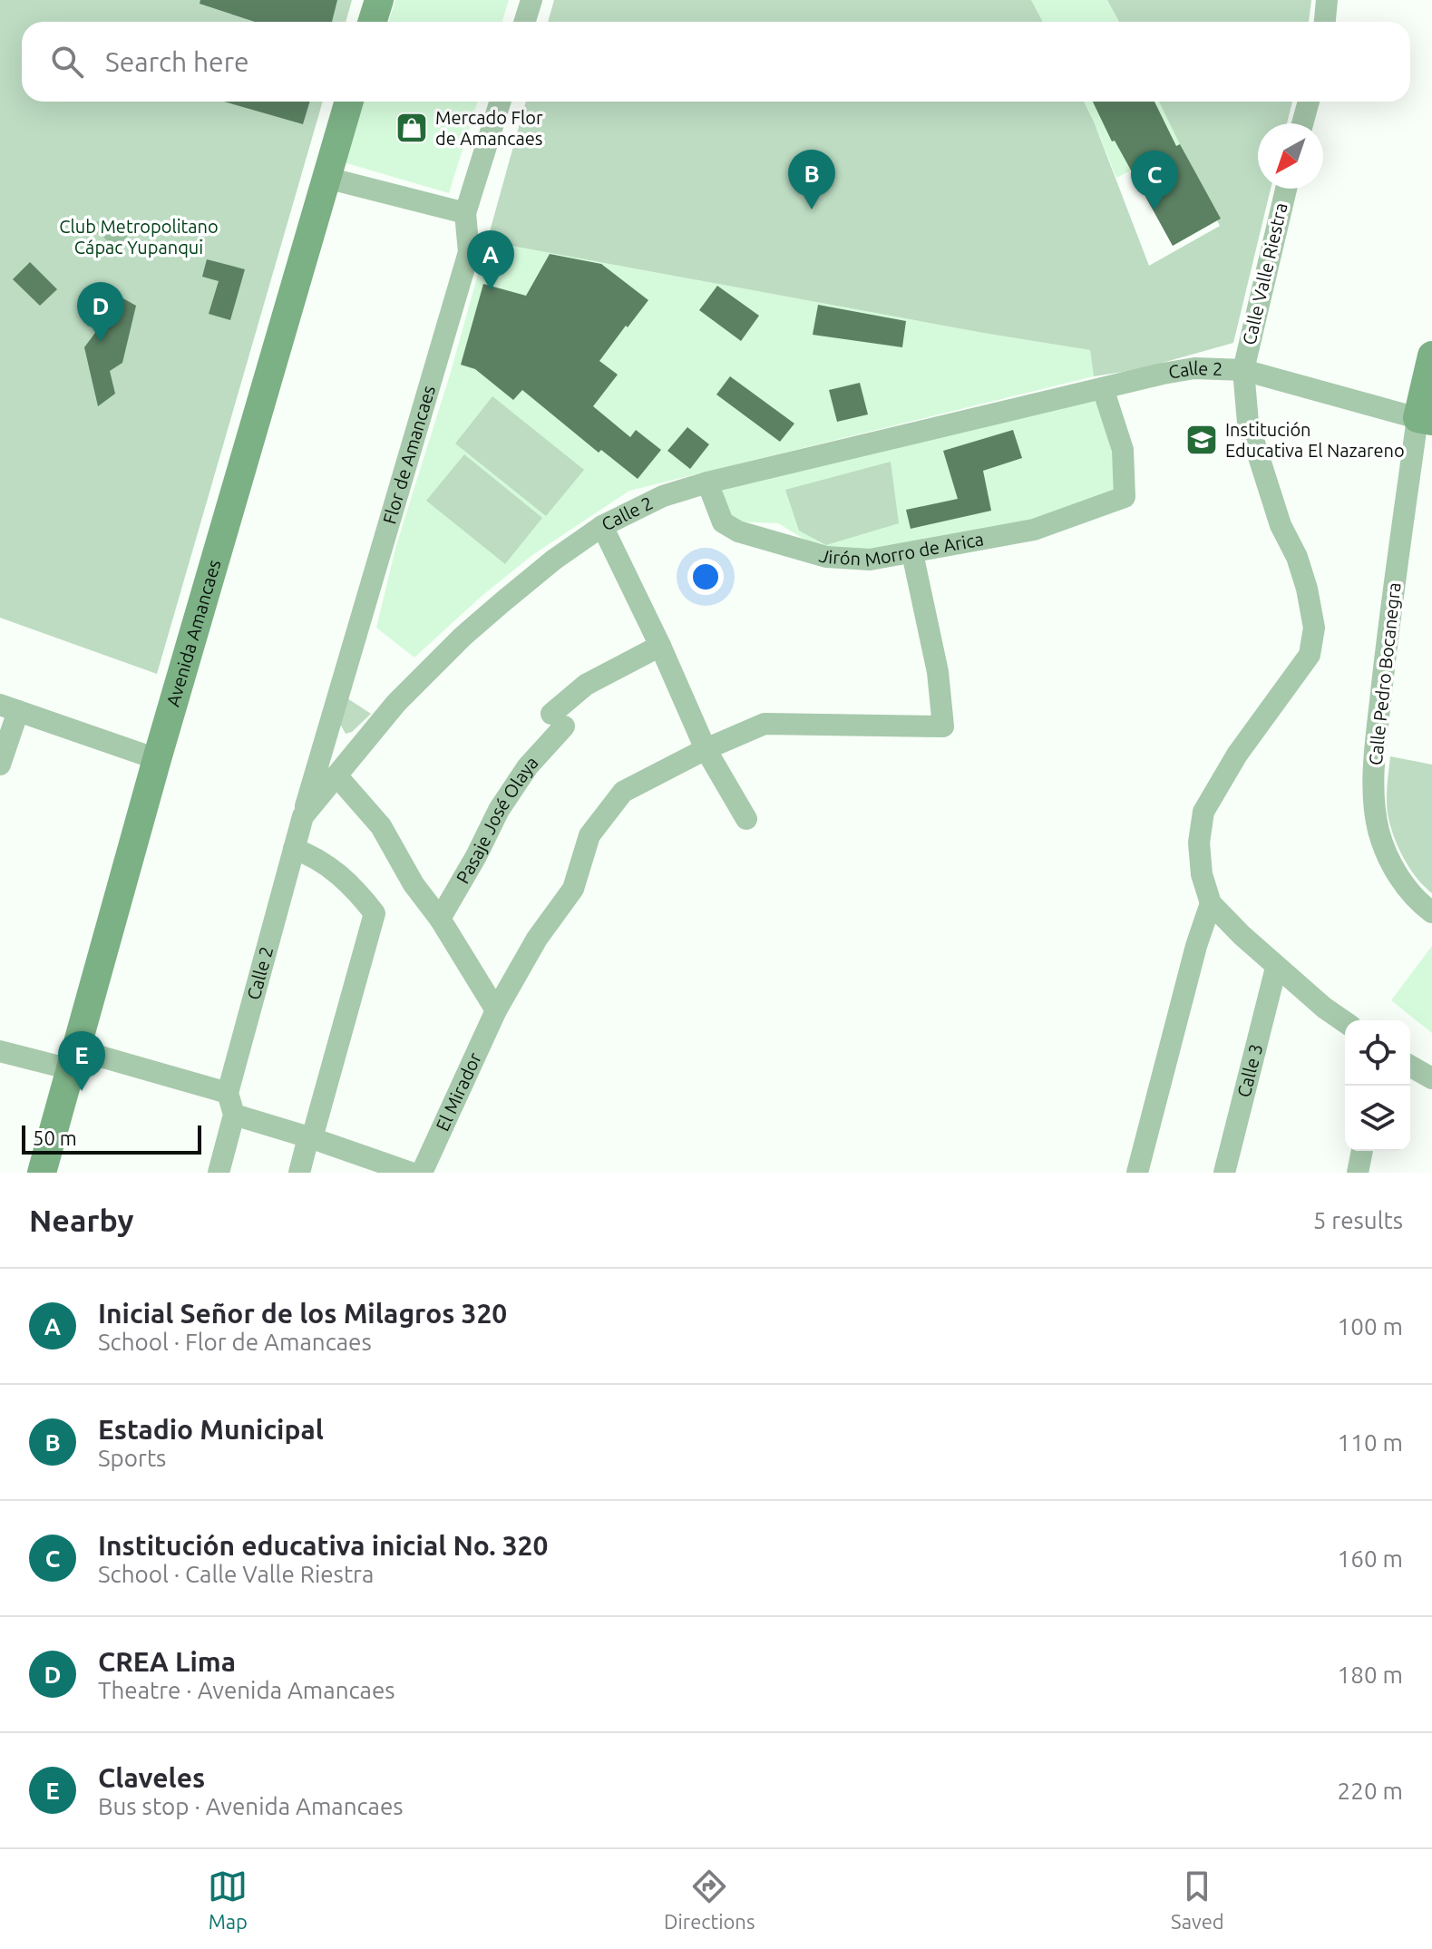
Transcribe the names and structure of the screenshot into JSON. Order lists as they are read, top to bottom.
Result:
{
  "streets": {
    "street": [
      "Calle Valle Riestra",
      "Calle 2",
      "Flor de Amancaes",
      "Jirón Morro de Arica",
      "Avenida Amancaes",
      "Calle Pedro Bocanegra",
      "Pasaje José Olaya",
      "Calle 3",
      "El Mirador"
    ]
  },
  "crossings": [
    ["Calle Valle Riestra", "Calle 2"],
    ["Calle 2", "Flor de Amancaes"],
    ["Calle 2", "Jirón Morro de Arica"],
    ["Calle 2", "Calle Pedro Bocanegra"],
    ["Jirón Morro de Arica", "El Mirador"]
  ],
  "parks": ["Club Metropolitano Cápac Yupanqui"],
  "places": {
    "shop": ["Mercado Flor de Amancaes"],
    "school or university": ["Institución Educativa El Nazareno"]
  },
  "scale_bar": "50 m",
  "north": "bottom left",
  "page": {
    "search": "Search here",
    "pins": [
      "B",
      "C",
      "A",
      "D",
      "E"
    ],
    "scale": "50 m",
    "heading": ["Nearby", "5 results"],
    "list": [
      {
        "mark": "A",
        "name": "Inicial Señor de los Milagros 320",
        "note": "School · Flor de Amancaes",
        "value": "100 m"
      },
      {
        "mark": "B",
        "name": "Estadio Municipal",
        "note": "Sports",
        "value": "110 m"
      },
      {
        "mark": "C",
        "name": "Institución educativa inicial No. 320",
        "note": "School · Calle Valle Riestra",
        "value": "160 m"
      },
      {
        "mark": "D",
        "name": "CREA Lima",
        "note": "Theatre · Avenida Amancaes",
        "value": "180 m"
      },
      {
        "mark": "E",
        "name": "Claveles",
        "note": "Bus stop · Avenida Amancaes",
        "value": "220 m"
      }
    ],
    "nav": ["Map", "Directions", "Saved"]
  }
}
